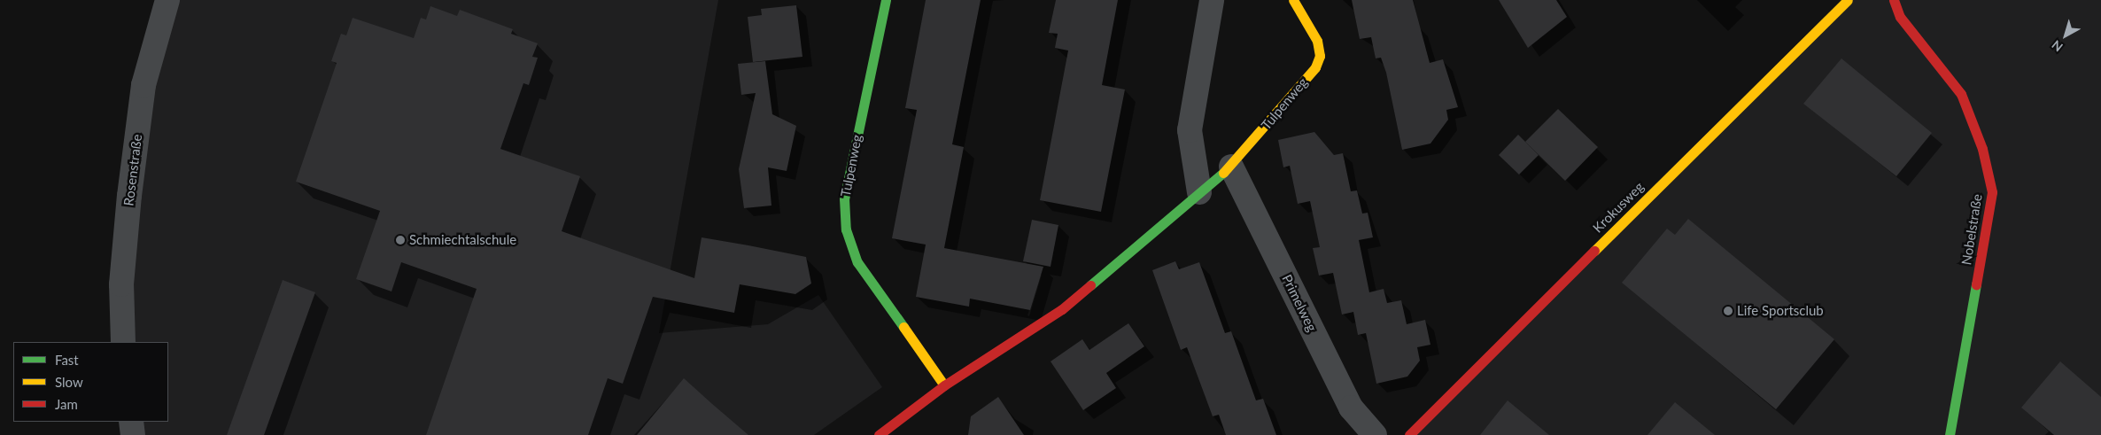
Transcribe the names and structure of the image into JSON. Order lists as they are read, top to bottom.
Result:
{
  "streets": {
    "street": [
      "Tulpenweg",
      "Rosenstraße",
      "Krokusweg",
      "Nobelstraße",
      "Primelweg"
    ]
  },
  "crossings": [
    ["Tulpenweg", "Primelweg"]
  ],
  "places": ["Schmiechtalschule", "Life Sportsclub"],
  "legend": ["Fast", "Slow", "Jam"],
  "north": "bottom left"
}
